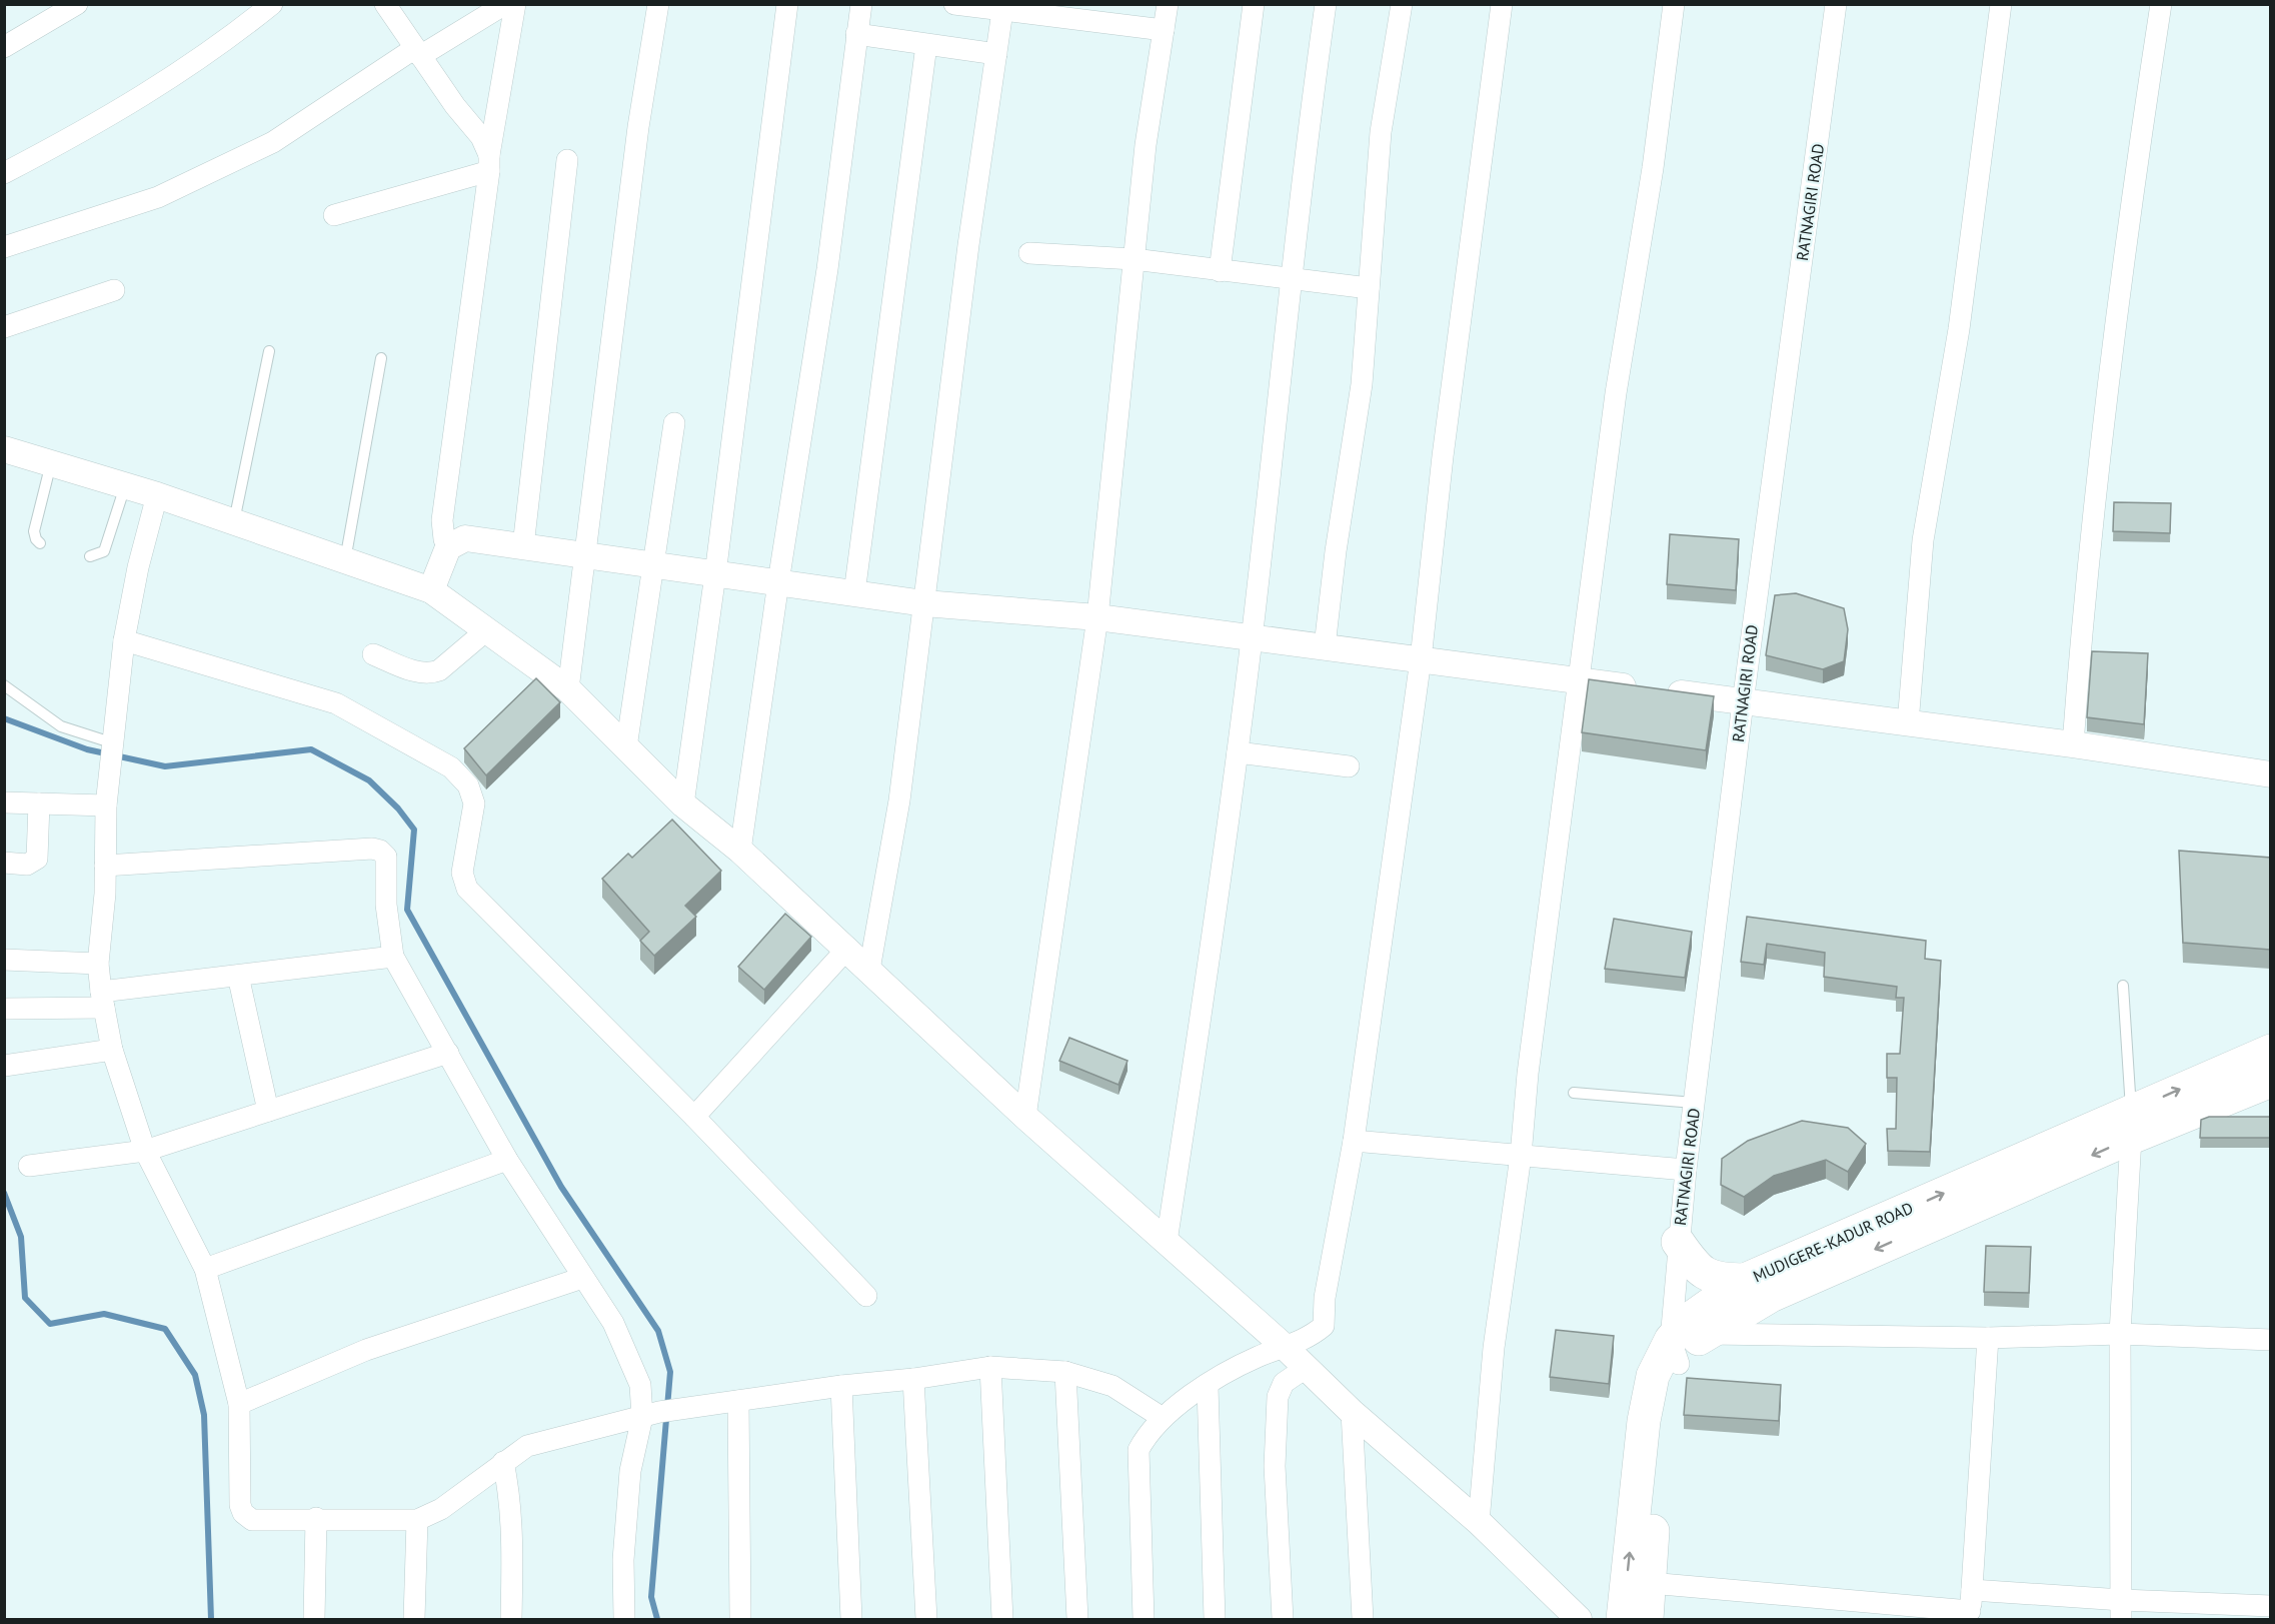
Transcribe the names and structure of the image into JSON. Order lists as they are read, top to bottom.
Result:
{
  "streets": {
    "highway": ["MUDIGERE-KADUR ROAD"],
    "street": ["RATNAGIRI ROAD"]
  },
  "crossings": [
    ["RATNAGIRI ROAD", "MUDIGERE-KADUR ROAD"]
  ]
}
